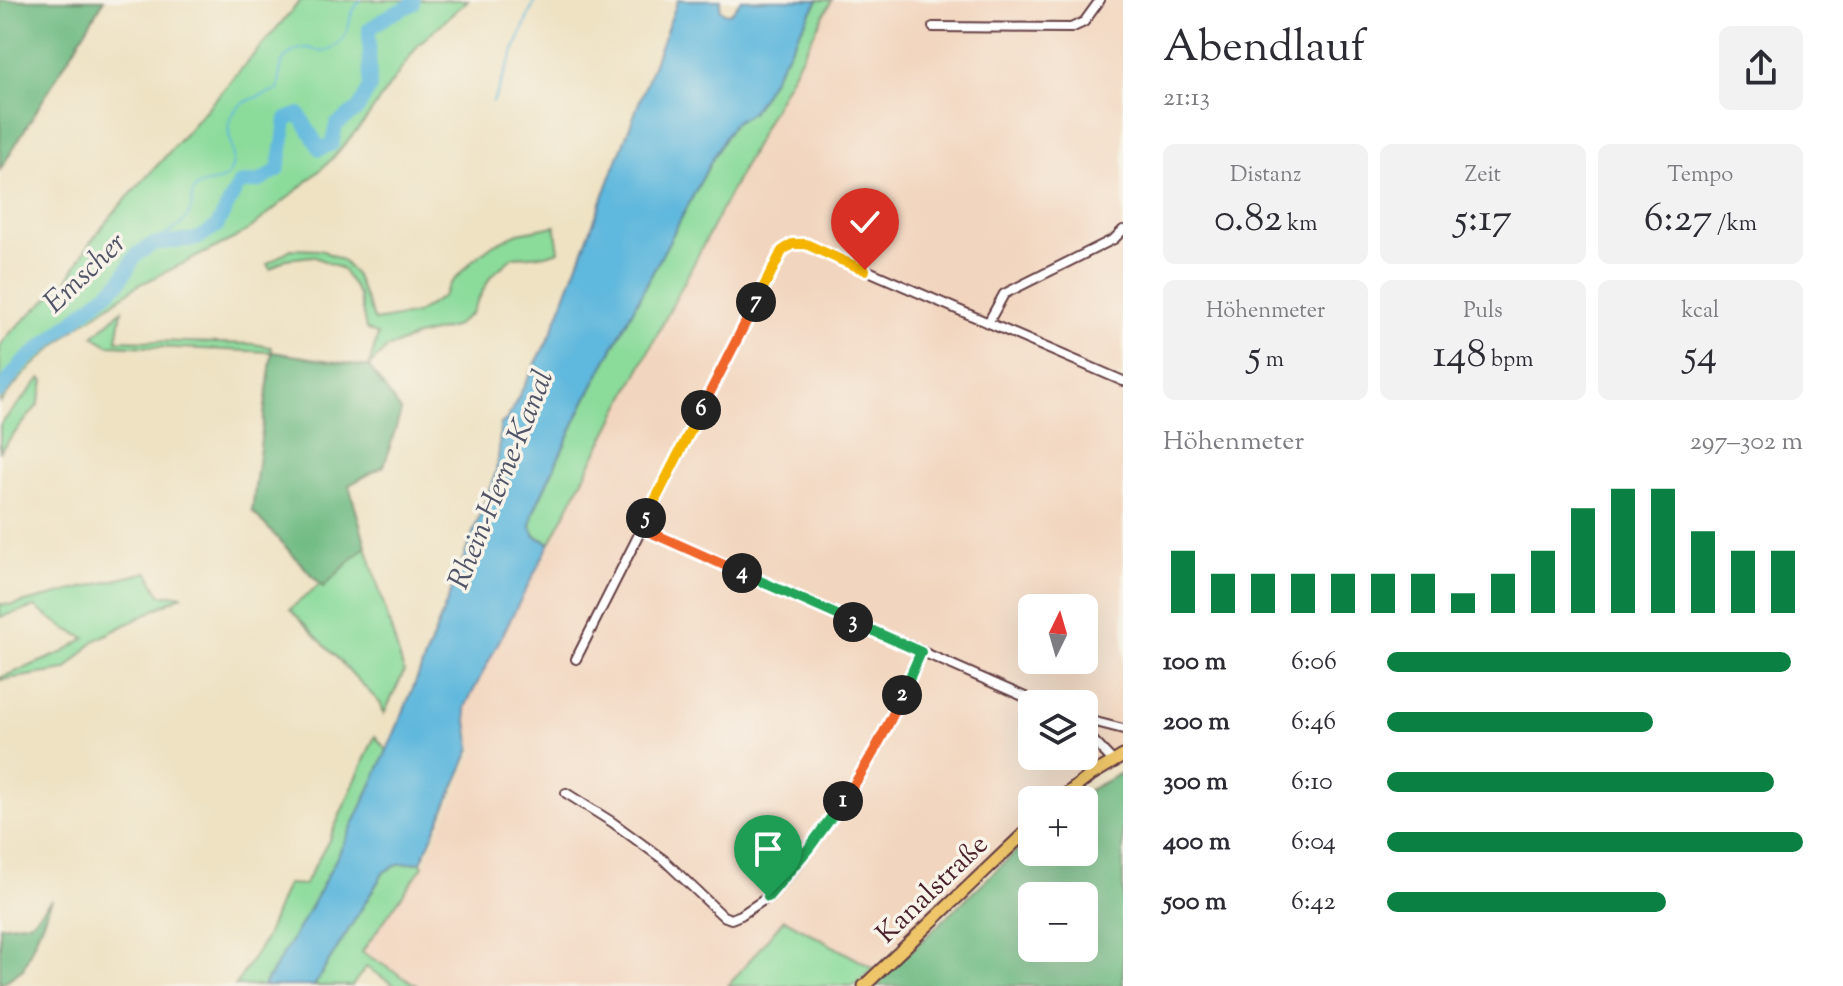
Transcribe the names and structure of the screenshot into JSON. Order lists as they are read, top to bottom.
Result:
{
  "streets": {
    "main road": ["Kanalstraße"]
  },
  "water": ["Emscher", "Rhein-Herne-Kanal"],
  "north": "top",
  "page": {
    "heading": ["Abendlauf", "21:13"],
    "stats": [
      ["Distanz", "0.82 km"],
      ["Zeit", "5:17"],
      ["Tempo", "6:27 /km"],
      ["Höhenmeter", "5 m"],
      ["Puls", "148 bpm"],
      ["kcal", "54"]
    ],
    "pins": [
      "7",
      "6",
      "5",
      "4",
      "3",
      "2",
      "1"
    ],
    "chart": ["Höhenmeter", "297–302 m"],
    "map_buttons": ["+", "−"],
    "list": [
      {
        "name": "100 m",
        "note": "6:06"
      },
      {
        "name": "200 m",
        "note": "6:46"
      },
      {
        "name": "300 m",
        "note": "6:10"
      },
      {
        "name": "400 m",
        "note": "6:04"
      },
      {
        "name": "500 m",
        "note": "6:42"
      }
    ]
  }
}
